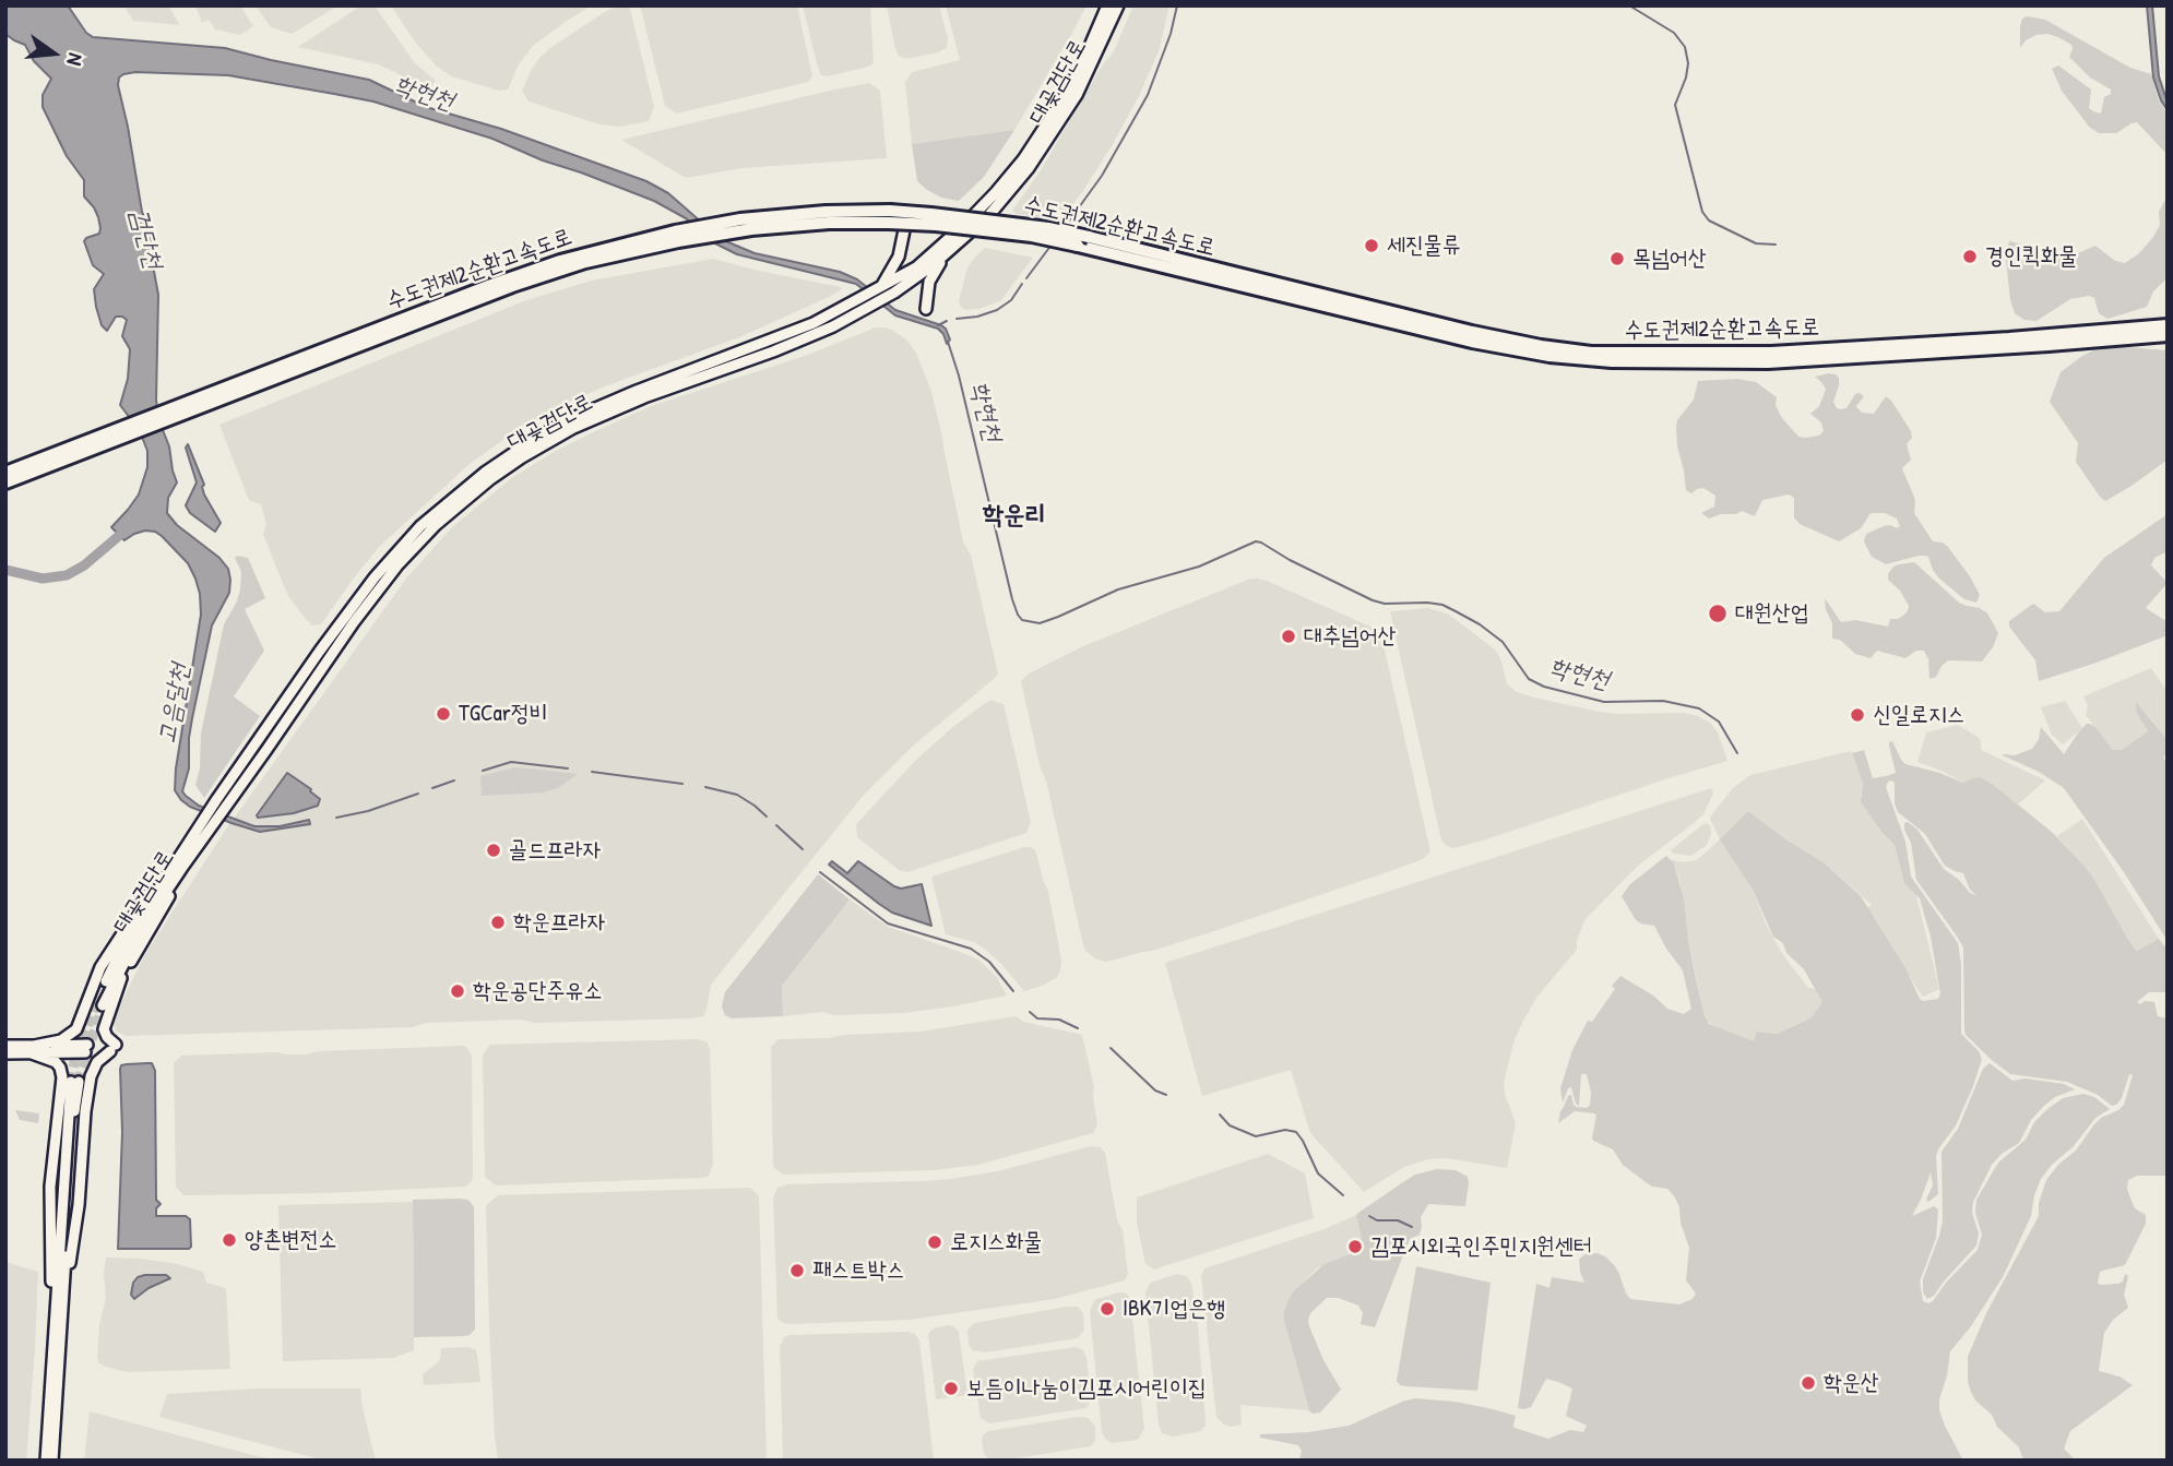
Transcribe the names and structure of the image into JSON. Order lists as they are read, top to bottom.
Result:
{
  "streets": {
    "highway": ["수도권제2순환고속도로"],
    "main road": ["대곶검단로"]
  },
  "districts": ["학운리"],
  "water": ["학현천", "검단천", "고음달천"],
  "places": [
    "세진물류",
    "경인퀵화물",
    "목넘어산",
    "대원산업",
    "대추넘어산",
    "TGCar정비",
    "신일로지스",
    "골드프라자",
    "학운프라자",
    "학운공단주유소",
    "양촌변전소",
    "로지스화물",
    "김포시외국인주민지원센터",
    "패스트박스",
    "IBK기업은행",
    "학운산",
    "보듬이나눔이김포시어린이집"
  ],
  "north": "right"
}
